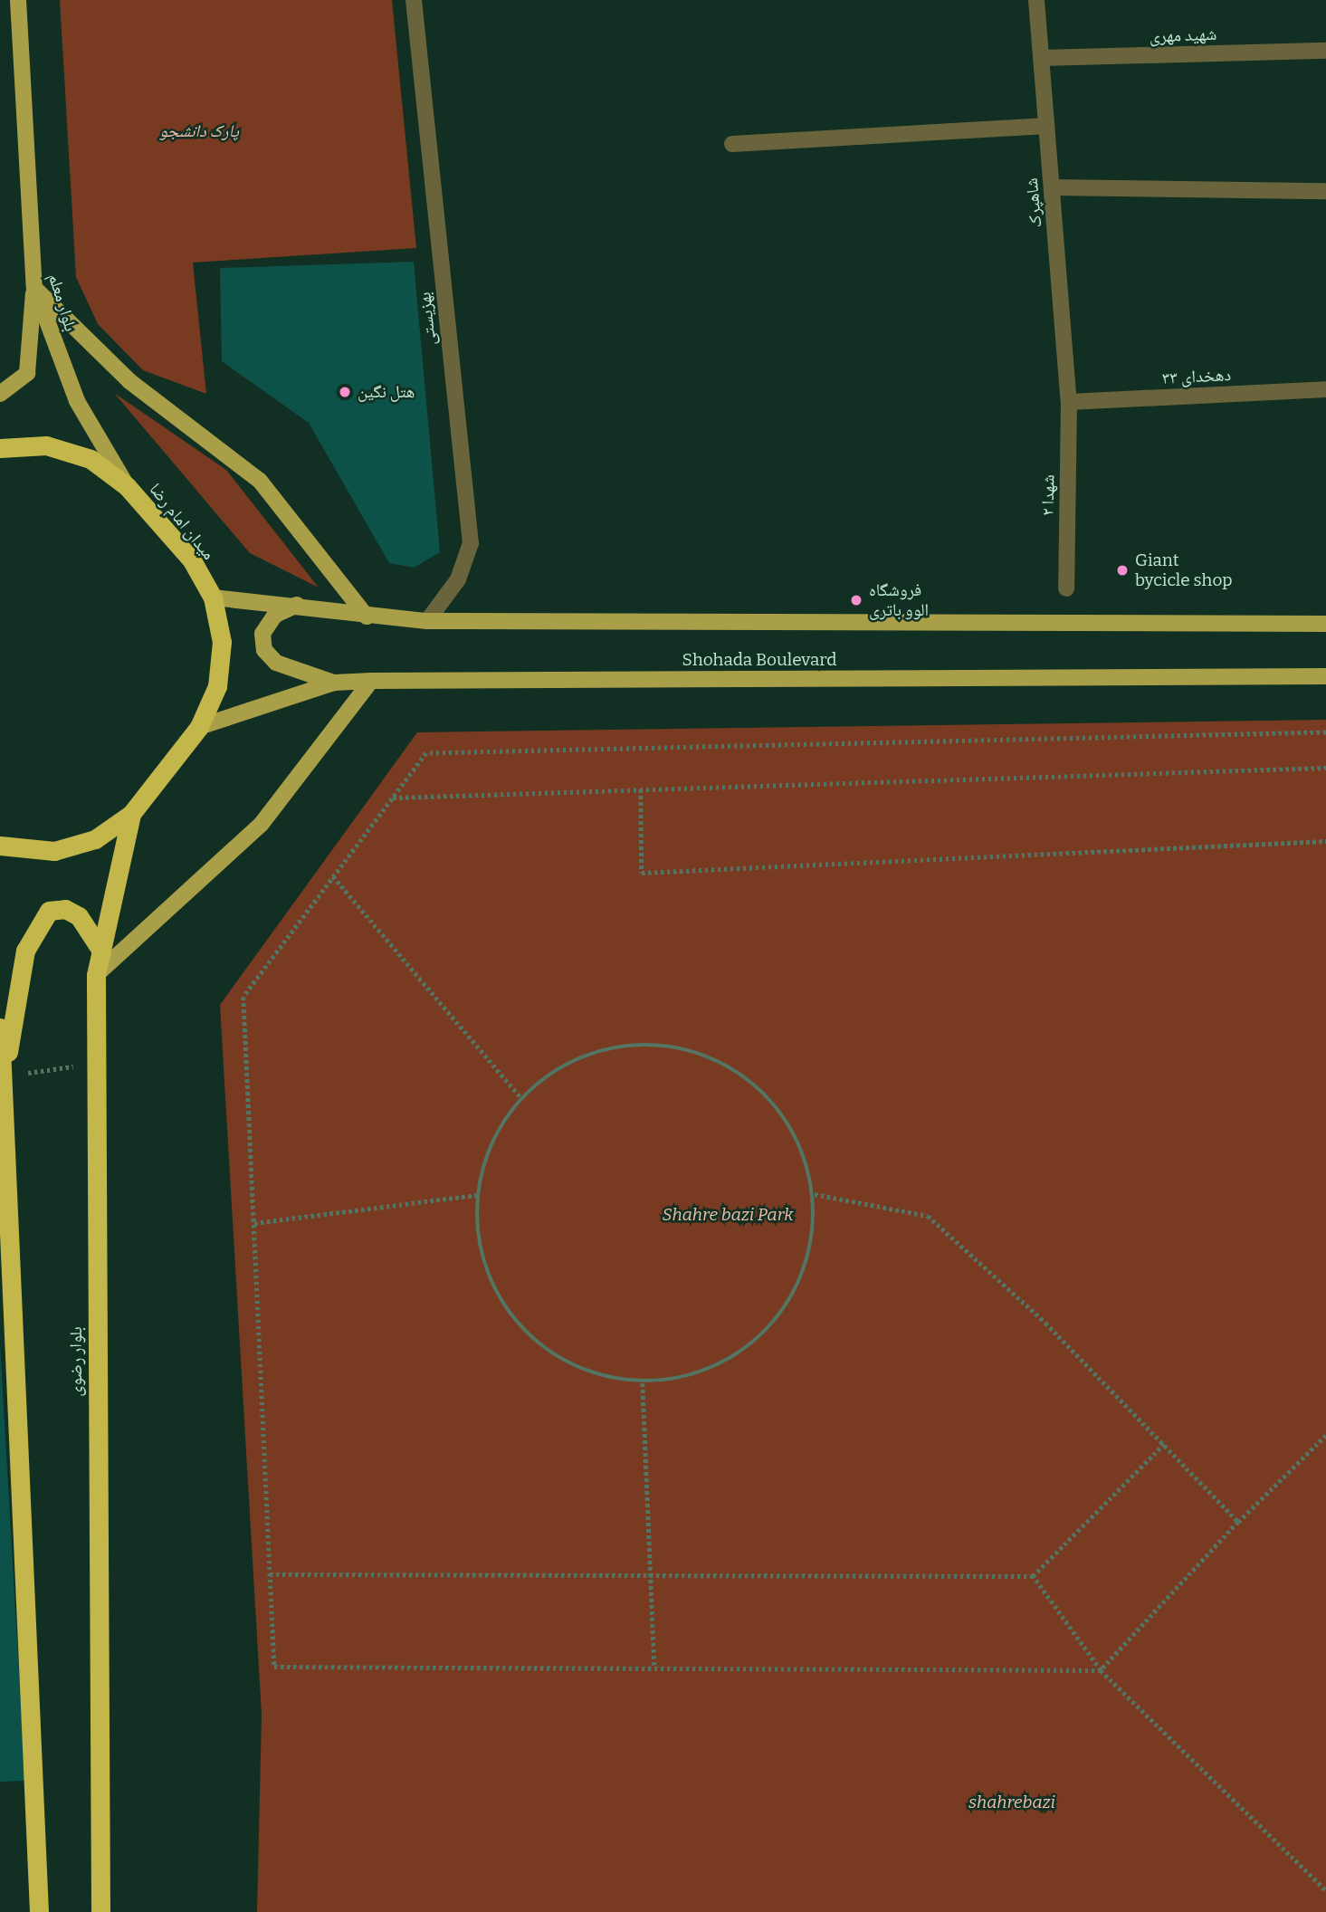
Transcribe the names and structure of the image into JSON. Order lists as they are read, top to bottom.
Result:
{
  "streets": {
    "highway": ["میدان امام رضا", "بلوار رضوی"],
    "main road": ["بلوار معلم", "Shohada Boulevard"],
    "street": [
      "شهید مهری",
      "شاهپرک",
      "بهزیستی",
      "دهخدای ۳۳",
      "شهدا ۲"
    ]
  },
  "crossings": [
    ["شهید مهری", "شاهپرک"],
    ["شاهپرک", "دهخدای ۳۳"],
    ["شاهپرک", "شهدا ۲"],
    ["بلوار معلم", "میدان امام رضا"],
    ["دهخدای ۳۳", "شهدا ۲"],
    ["میدان امام رضا", "Shohada Boulevard"],
    ["میدان امام رضا", "بلوار رضوی"]
  ],
  "parks": ["پارک دانشجو", "Shahre bazi Park", "shahrebazi"],
  "places": ["هتل نگین", "Giant bycicle shop", "فروشگاه الوو باتری"]
}
